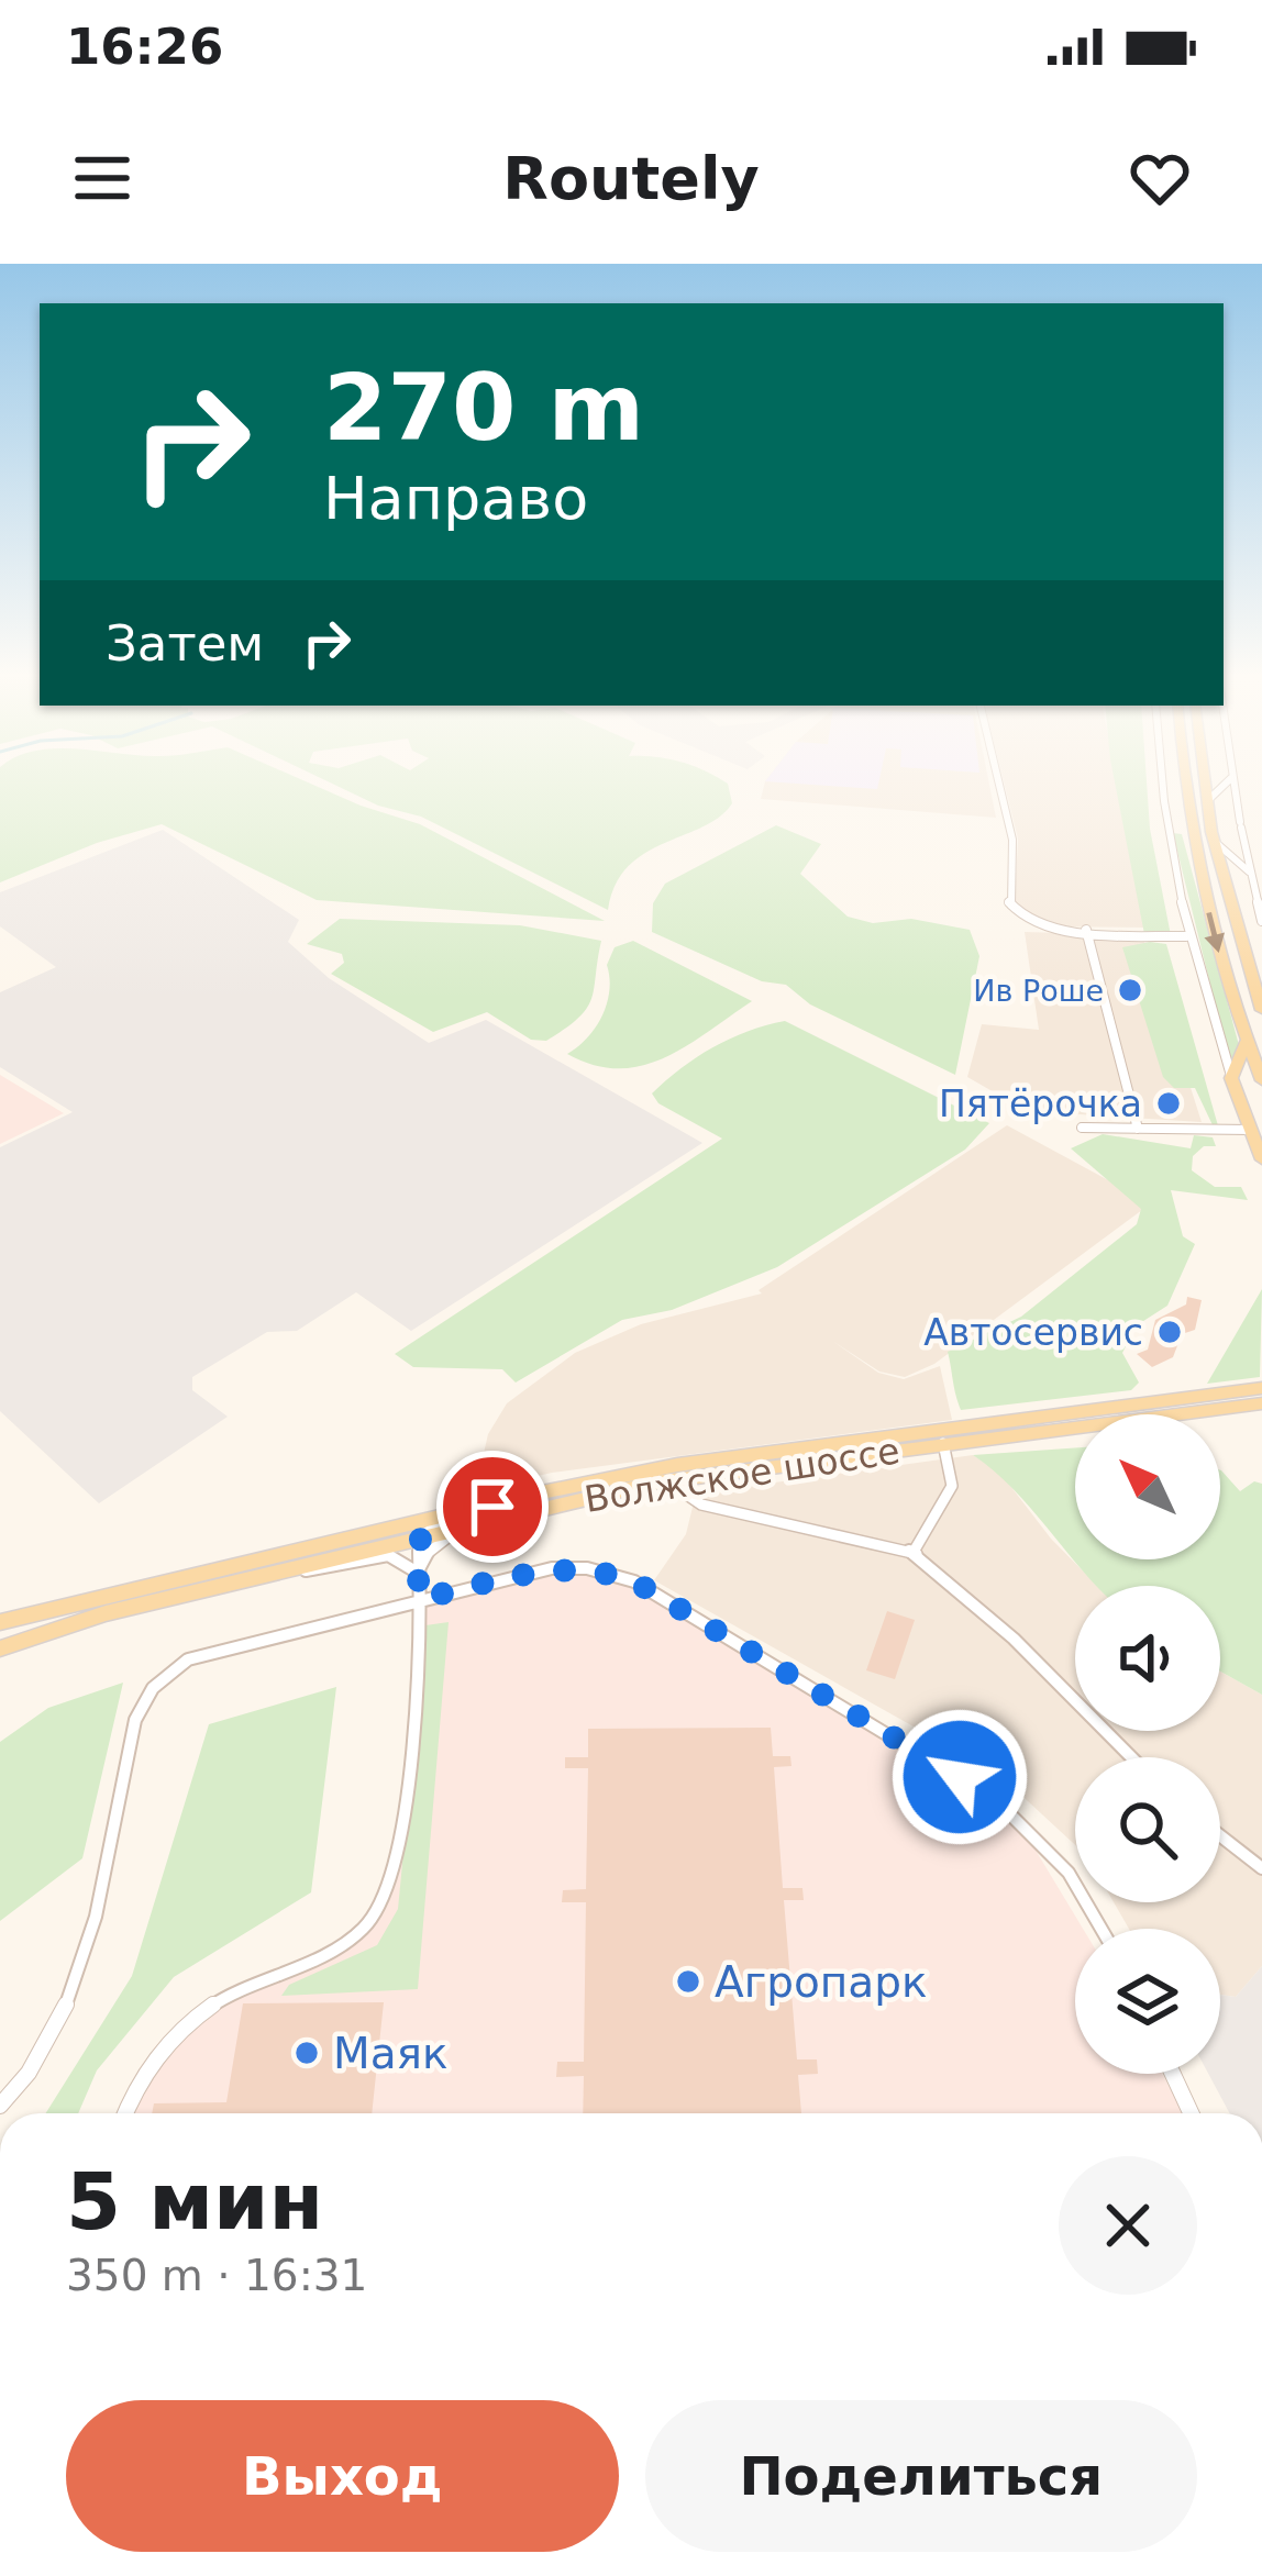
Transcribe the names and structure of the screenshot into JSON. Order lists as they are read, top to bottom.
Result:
{
  "streets": {
    "main road": ["Волжское шоссе"]
  },
  "places": [
    "Ив Роше",
    "Пятёрочка",
    "Автосервис",
    "Агропарк",
    "Маяк"
  ],
  "north": "top left",
  "page": {
    "status": "16:26",
    "header": "Routely",
    "turn": ["270 m", "Направо"],
    "then": "Затем",
    "heading": ["5 мин", "350 m · 16:31"],
    "buttons": ["Выход", "Поделиться"]
  }
}
